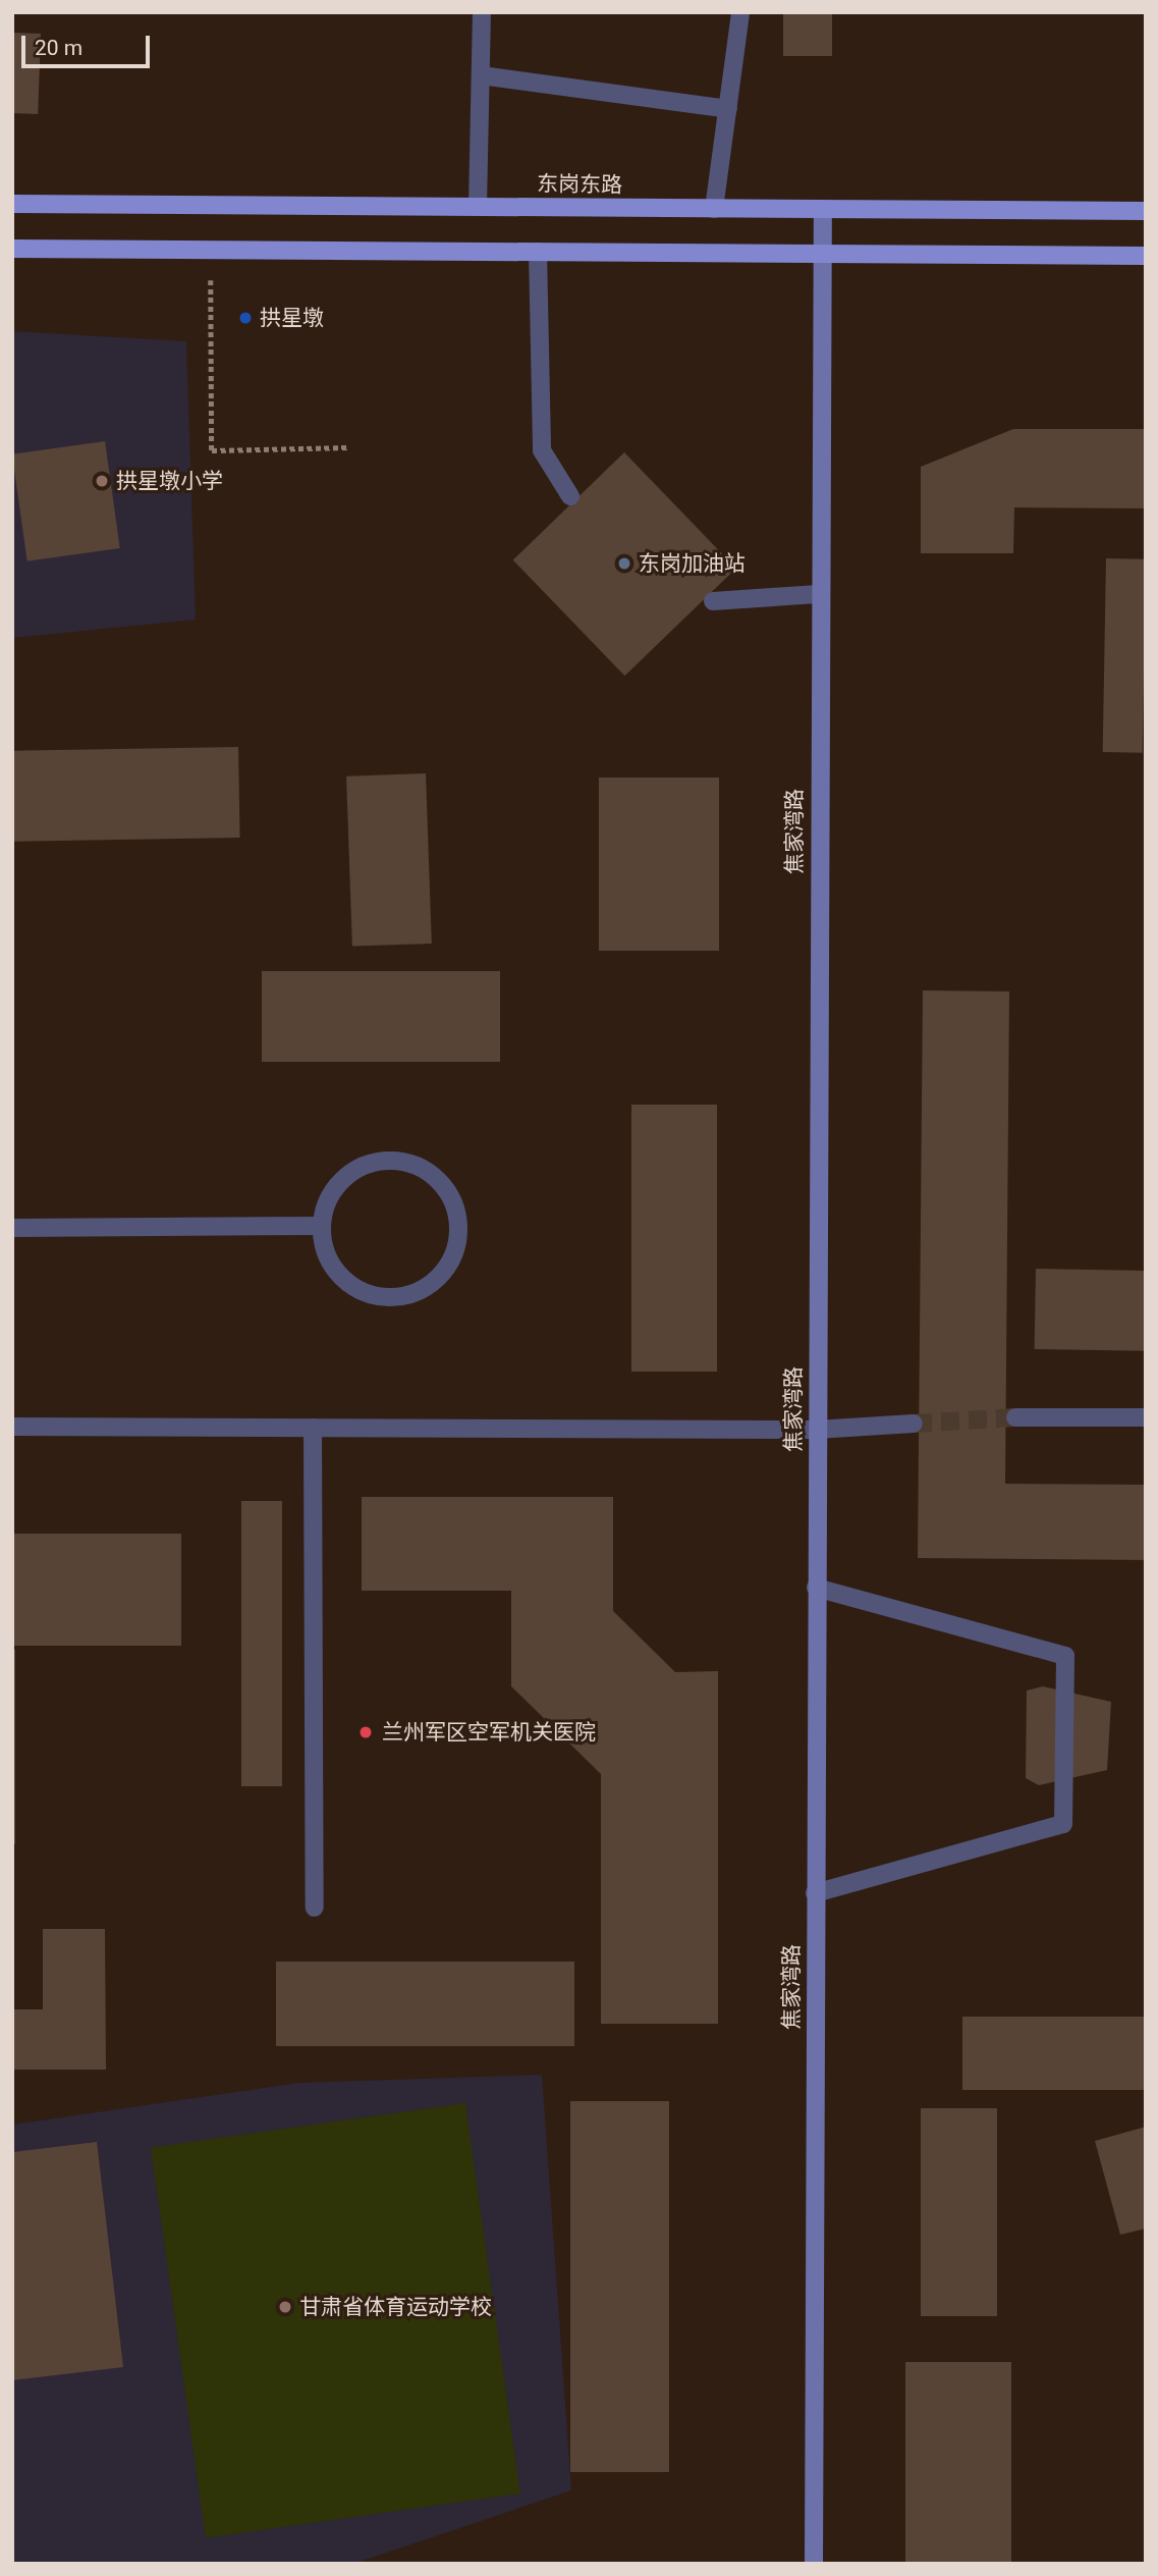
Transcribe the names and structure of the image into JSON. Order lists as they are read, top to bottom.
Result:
{
  "streets": {
    "main road": ["东岗东路"],
    "street": ["焦家湾路"]
  },
  "crossings": [
    ["东岗东路", "焦家湾路"]
  ],
  "places": [
    "拱星墩",
    "拱星墩小学",
    "东岗加油站",
    "兰州军区空军机关医院",
    "甘肃省体育运动学校"
  ],
  "scale_bar": "20 m"
}
